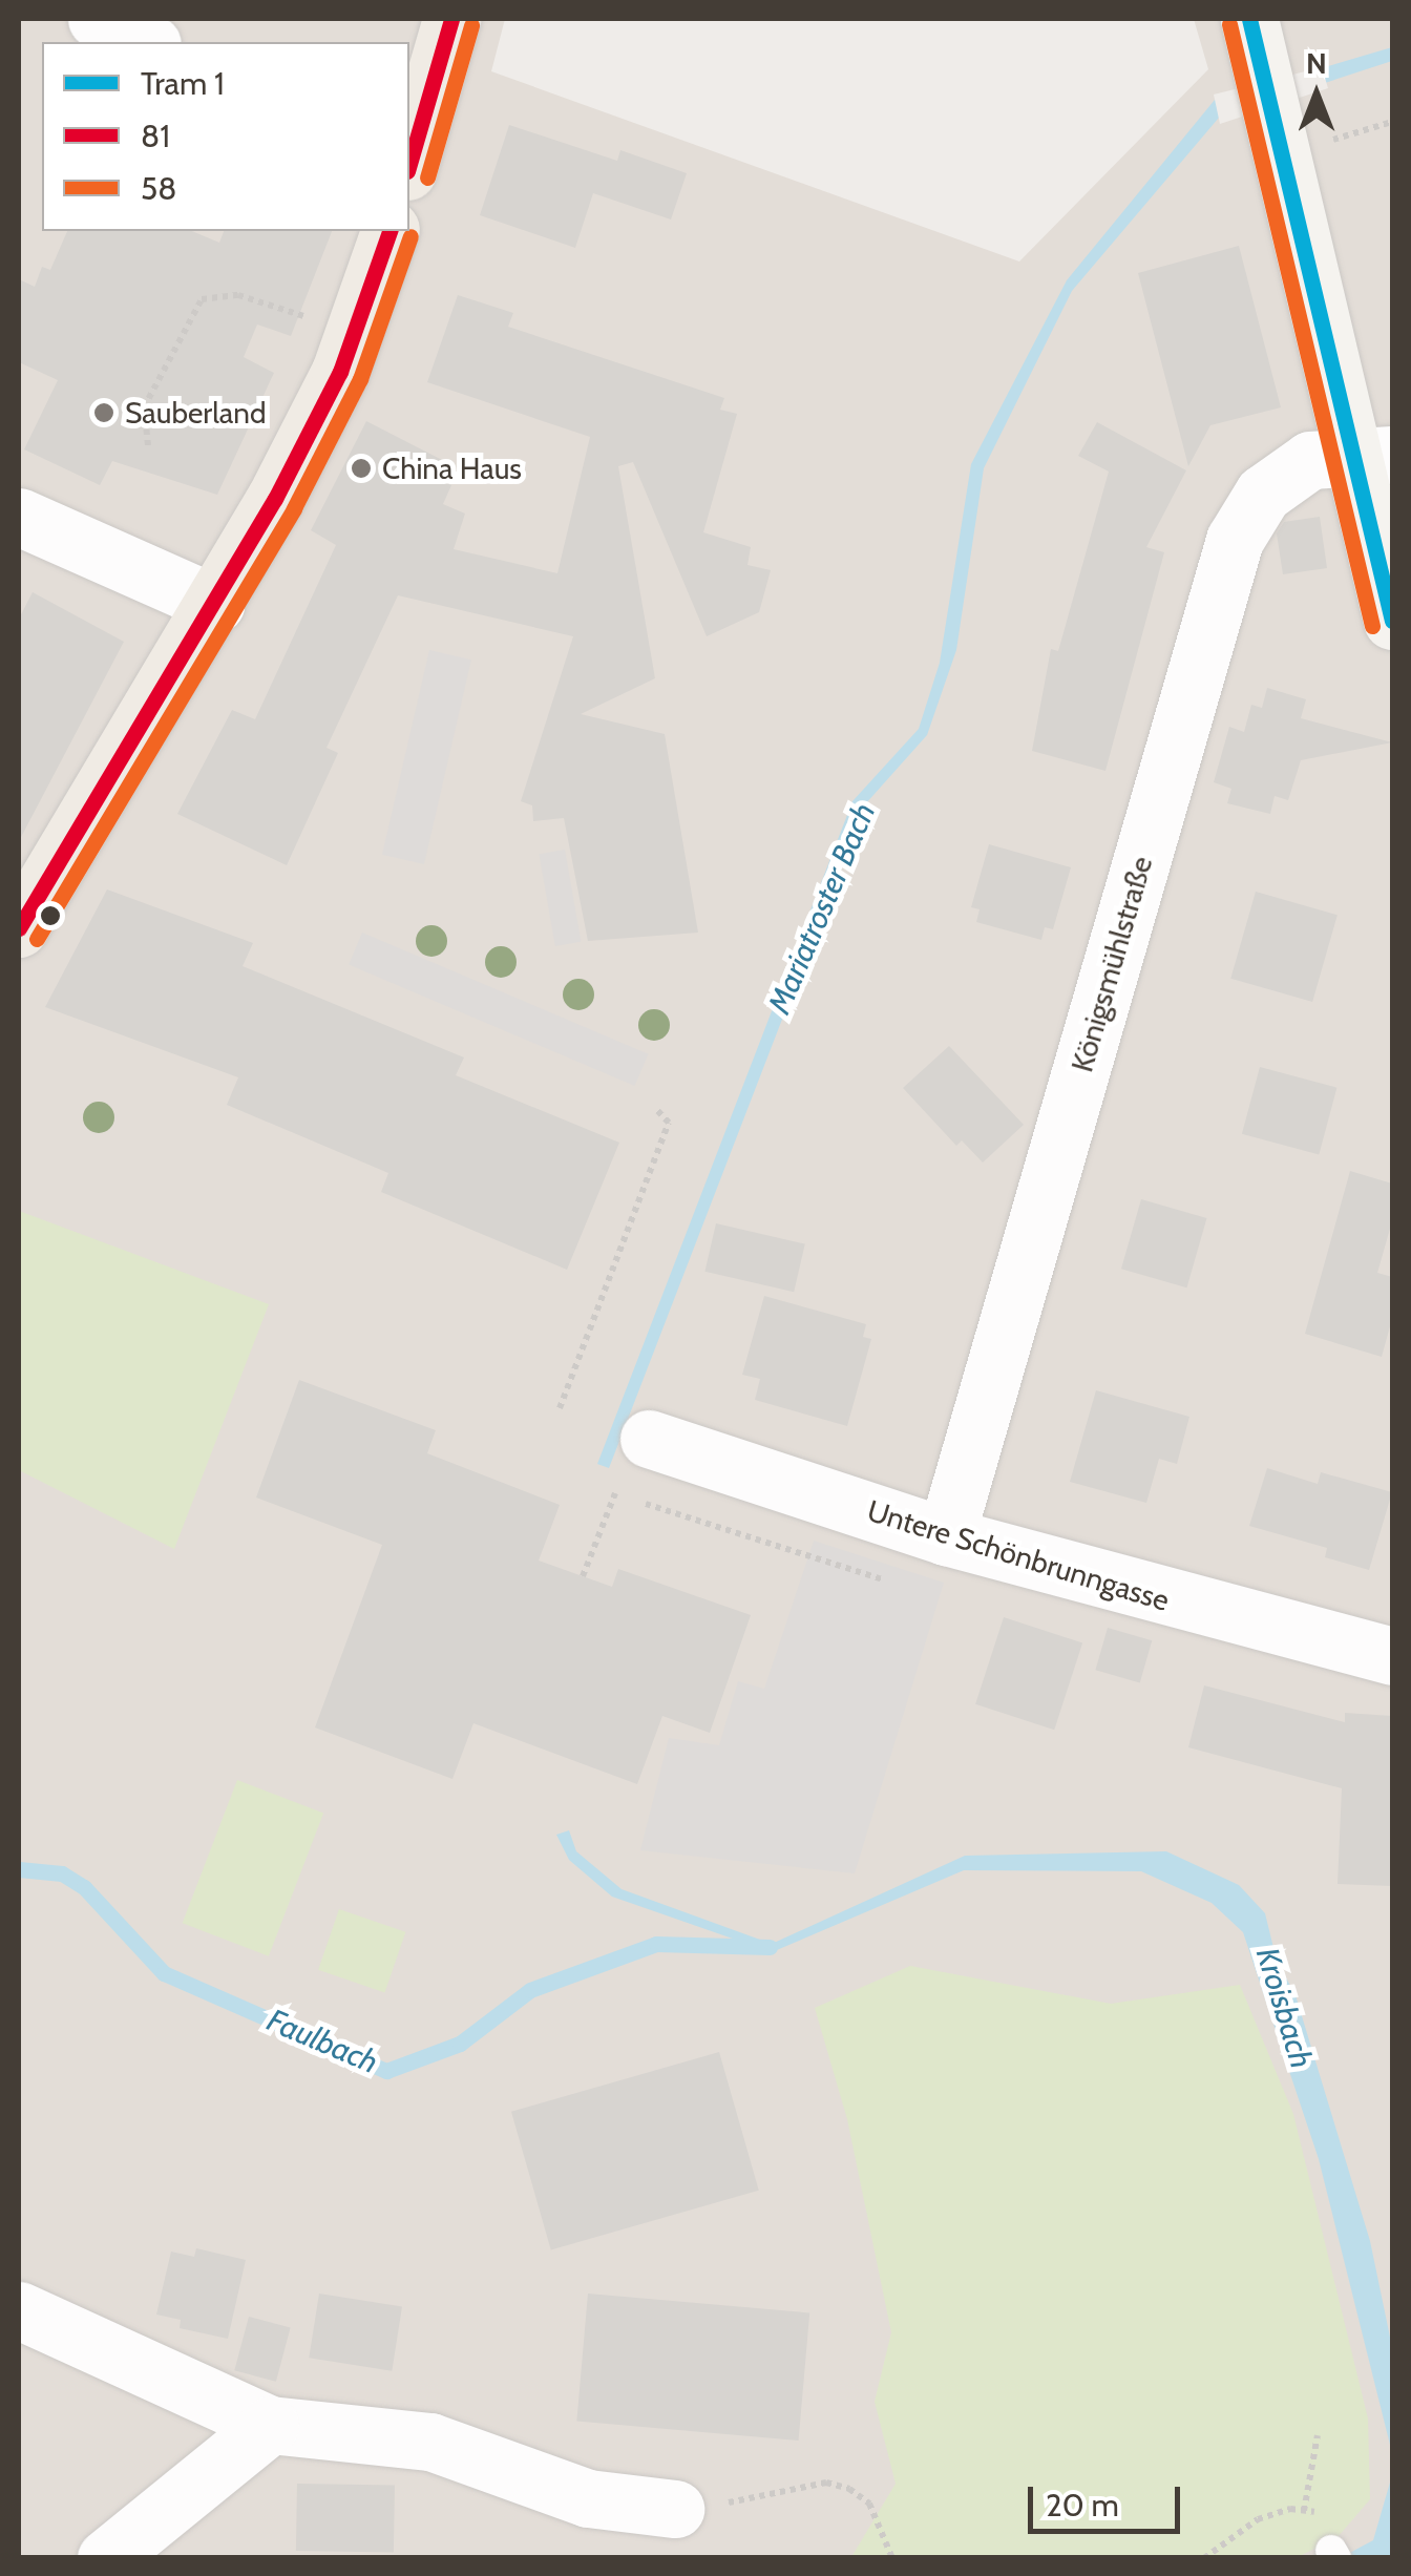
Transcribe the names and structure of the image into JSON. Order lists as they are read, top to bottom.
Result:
{
  "streets": {
    "street": ["Königsmühlstraße", "Untere Schönbrunngasse"]
  },
  "crossings": [
    ["Königsmühlstraße", "Untere Schönbrunngasse"]
  ],
  "water": ["Mariatroster Bach", "Kroisbach", "Faulbach"],
  "places": ["Sauberland", "China Haus"],
  "lines": ["tram line 1", "transit line 81", "transit line 58"],
  "legend": ["Tram 1", "81", "58"],
  "scale_bar": "20 m",
  "north": "top"
}
